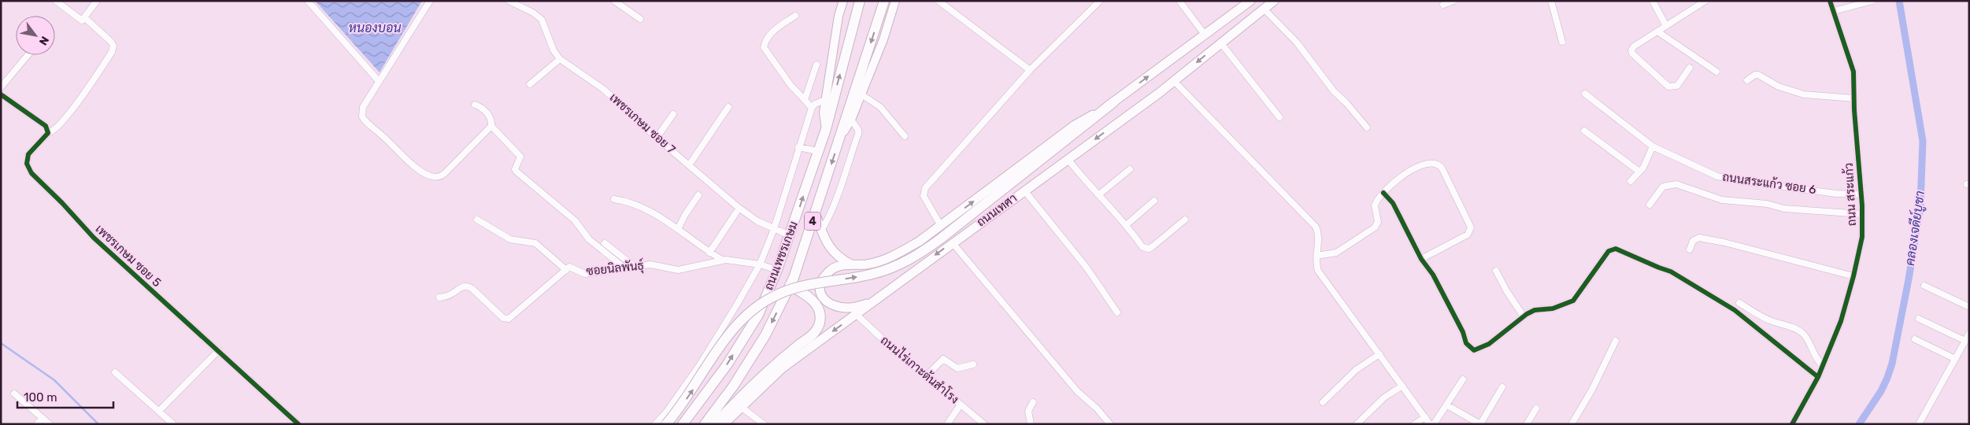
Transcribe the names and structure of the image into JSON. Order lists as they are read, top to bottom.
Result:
{
  "streets": {
    "highway": ["4", "ถนนเพชรเกษม"],
    "main road": ["ถนนเทศา"],
    "street": [
      "เพชรเกษม ซอย 7",
      "ถนนสระแก้ว ซอย 6",
      "ถนน สระแก้ว",
      "เพชรเกษม ซอย 5",
      "ซอยนิลพันธุ์",
      "ถนนไร่เกาะต้นสำโรง"
    ]
  },
  "crossings": [
    ["เพชรเกษม ซอย 7", "ถนนเพชรเกษม"],
    ["ถนนสระแก้ว ซอย 6", "ถนน สระแก้ว"],
    ["ถนนเทศา", "ถนนไร่เกาะต้นสำโรง"],
    ["4", "ถนนเพชรเกษม"],
    ["ถนนเพชรเกษม", "ซอยนิลพันธุ์"]
  ],
  "water": ["หนองบอน", "คลองเจดีย์บูชา"],
  "scale_bar": "100 m",
  "north": "bottom right"
}
